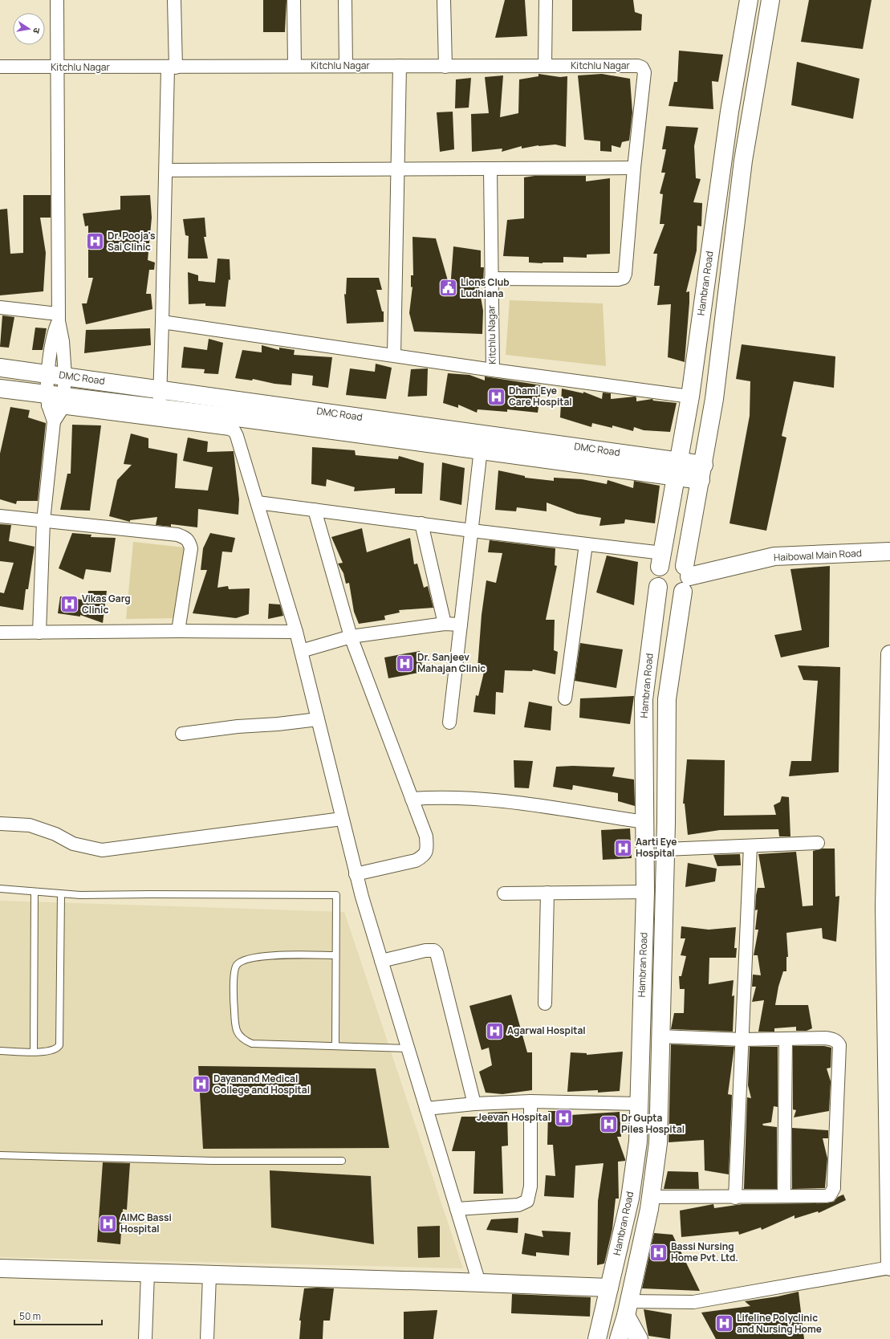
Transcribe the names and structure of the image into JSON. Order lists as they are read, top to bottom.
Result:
{
  "streets": {
    "street": [
      "Kitchlu Nagar",
      "Hambran Road",
      "DMC Road",
      "Haibowal Main Road"
    ]
  },
  "crossings": [
    ["Kitchlu Nagar", "Hambran Road"],
    ["Hambran Road", "DMC Road"],
    ["Hambran Road", "Haibowal Main Road"]
  ],
  "places": {
    "hospital": [
      "Dr. Pooja's Sai Clinic",
      "Dhami Eye Care Hospital",
      "Vikas Garg Clinic",
      "Dr. Sanjeev Mahajan Clinic",
      "Aarti Eye Hospital",
      "Agarwal Hospital",
      "Dayanand Medical College and Hospital",
      "Jeevan Hospital",
      "Dr Gupta Piles Hospital",
      "AIMC Bassi Hospital",
      "Bassi Nursing Home Pvt. Ltd.",
      "Lifeline Polyclinic and Nursing Home"
    ],
    "public building": ["Lions Club Ludhiana"]
  },
  "scale_bar": "50 m",
  "north": "right"
}
